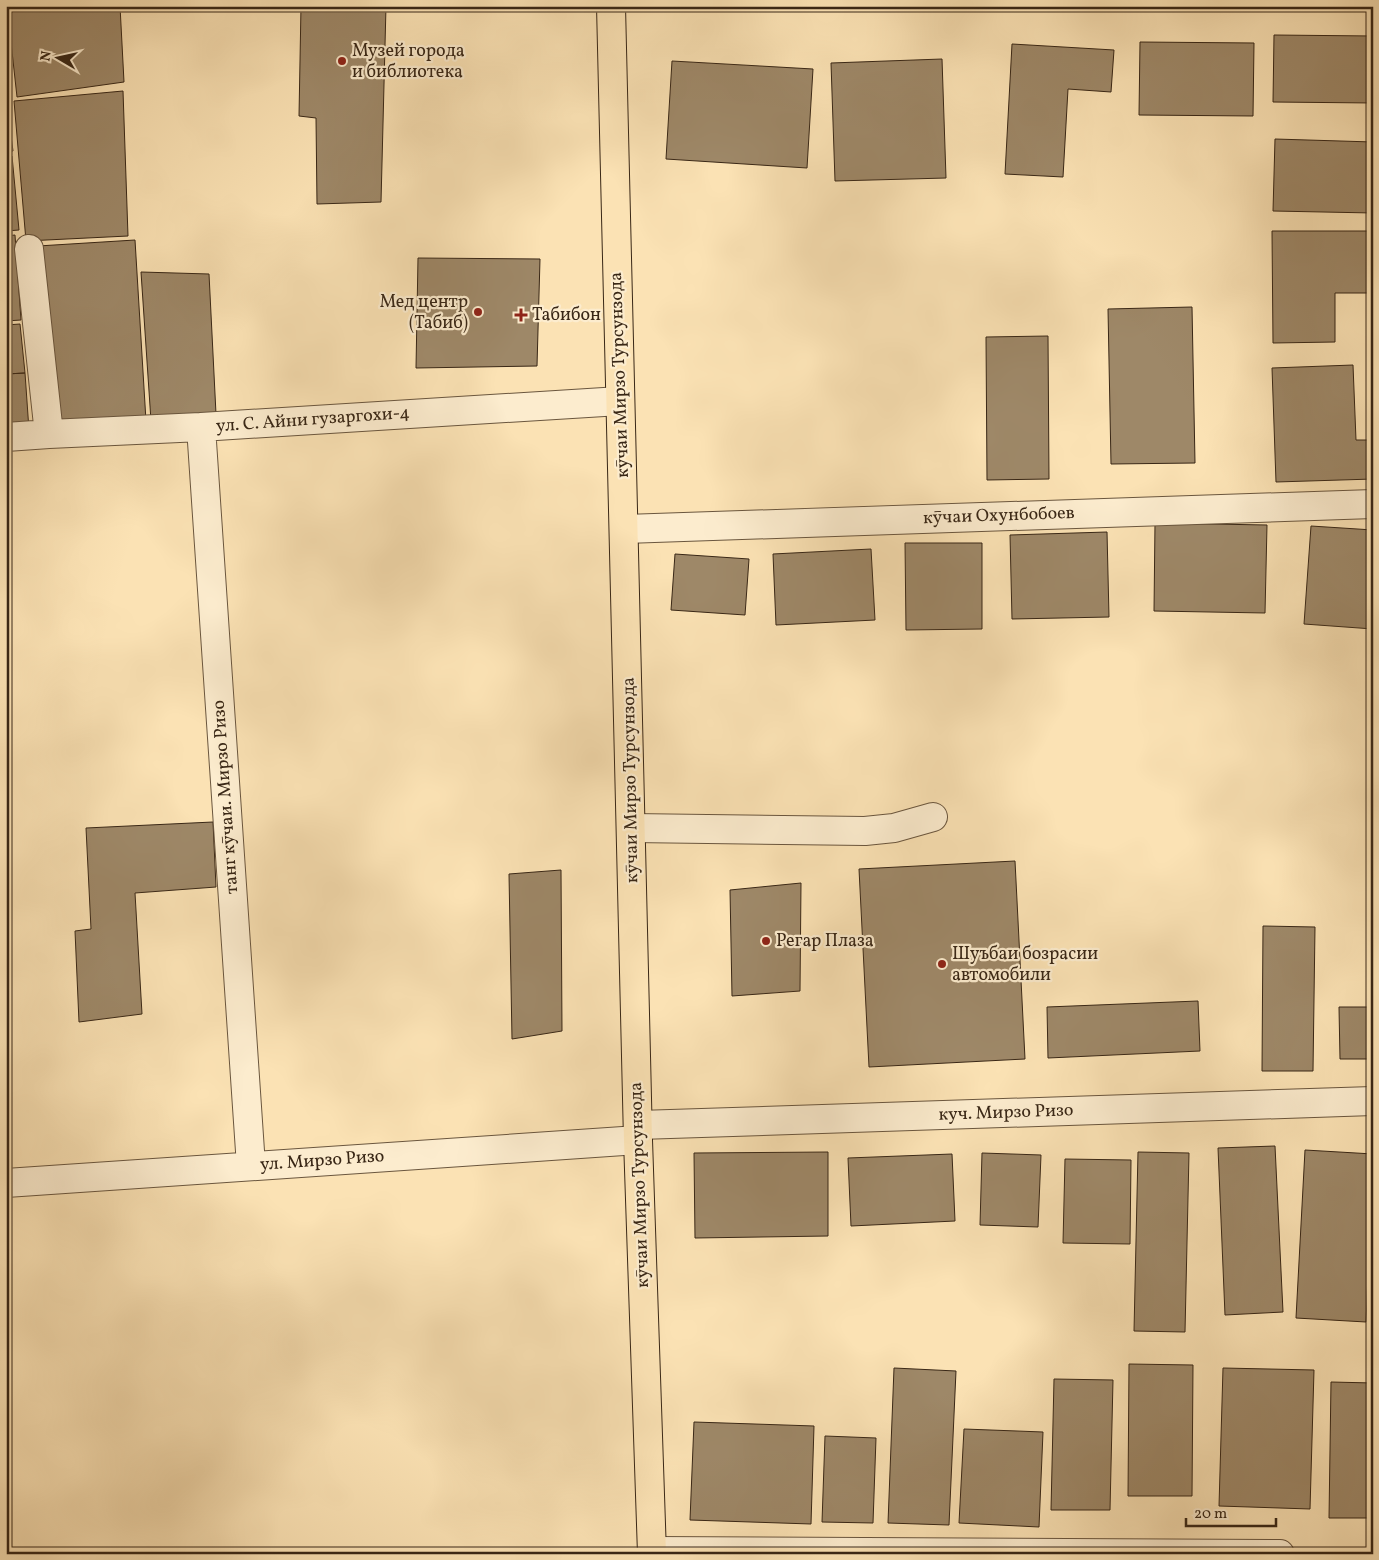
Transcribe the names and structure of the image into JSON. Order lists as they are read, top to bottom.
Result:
{
  "streets": {
    "main road": ["кӯчаи Мирзо Турсунзода"],
    "street": [
      "ул. С. Айни гузаргохи-4",
      "кӯчаи Охунбобоев",
      "танг кӯчаи. Мирзо Ризо",
      "куч. Мирзо Ризо",
      "ул. Мирзо Ризо"
    ]
  },
  "crossings": [
    ["кӯчаи Мирзо Турсунзода", "ул. С. Айни гузаргохи-4"],
    ["кӯчаи Мирзо Турсунзода", "кӯчаи Охунбобоев"],
    ["кӯчаи Мирзо Турсунзода", "куч. Мирзо Ризо"],
    ["кӯчаи Мирзо Турсунзода", "ул. Мирзо Ризо"],
    ["ул. С. Айни гузаргохи-4", "танг кӯчаи. Мирзо Ризо"],
    ["танг кӯчаи. Мирзо Ризо", "ул. Мирзо Ризо"],
    ["куч. Мирзо Ризо", "ул. Мирзо Ризо"]
  ],
  "places": {
    "other": [
      "Музей города и библиотека",
      "Мед центр (Табиб)",
      "Регар Плаза",
      "Шуъбаи бозрасии автомобили"
    ],
    "health": ["Табибон"]
  },
  "scale_bar": "20 m",
  "north": "left"
}
